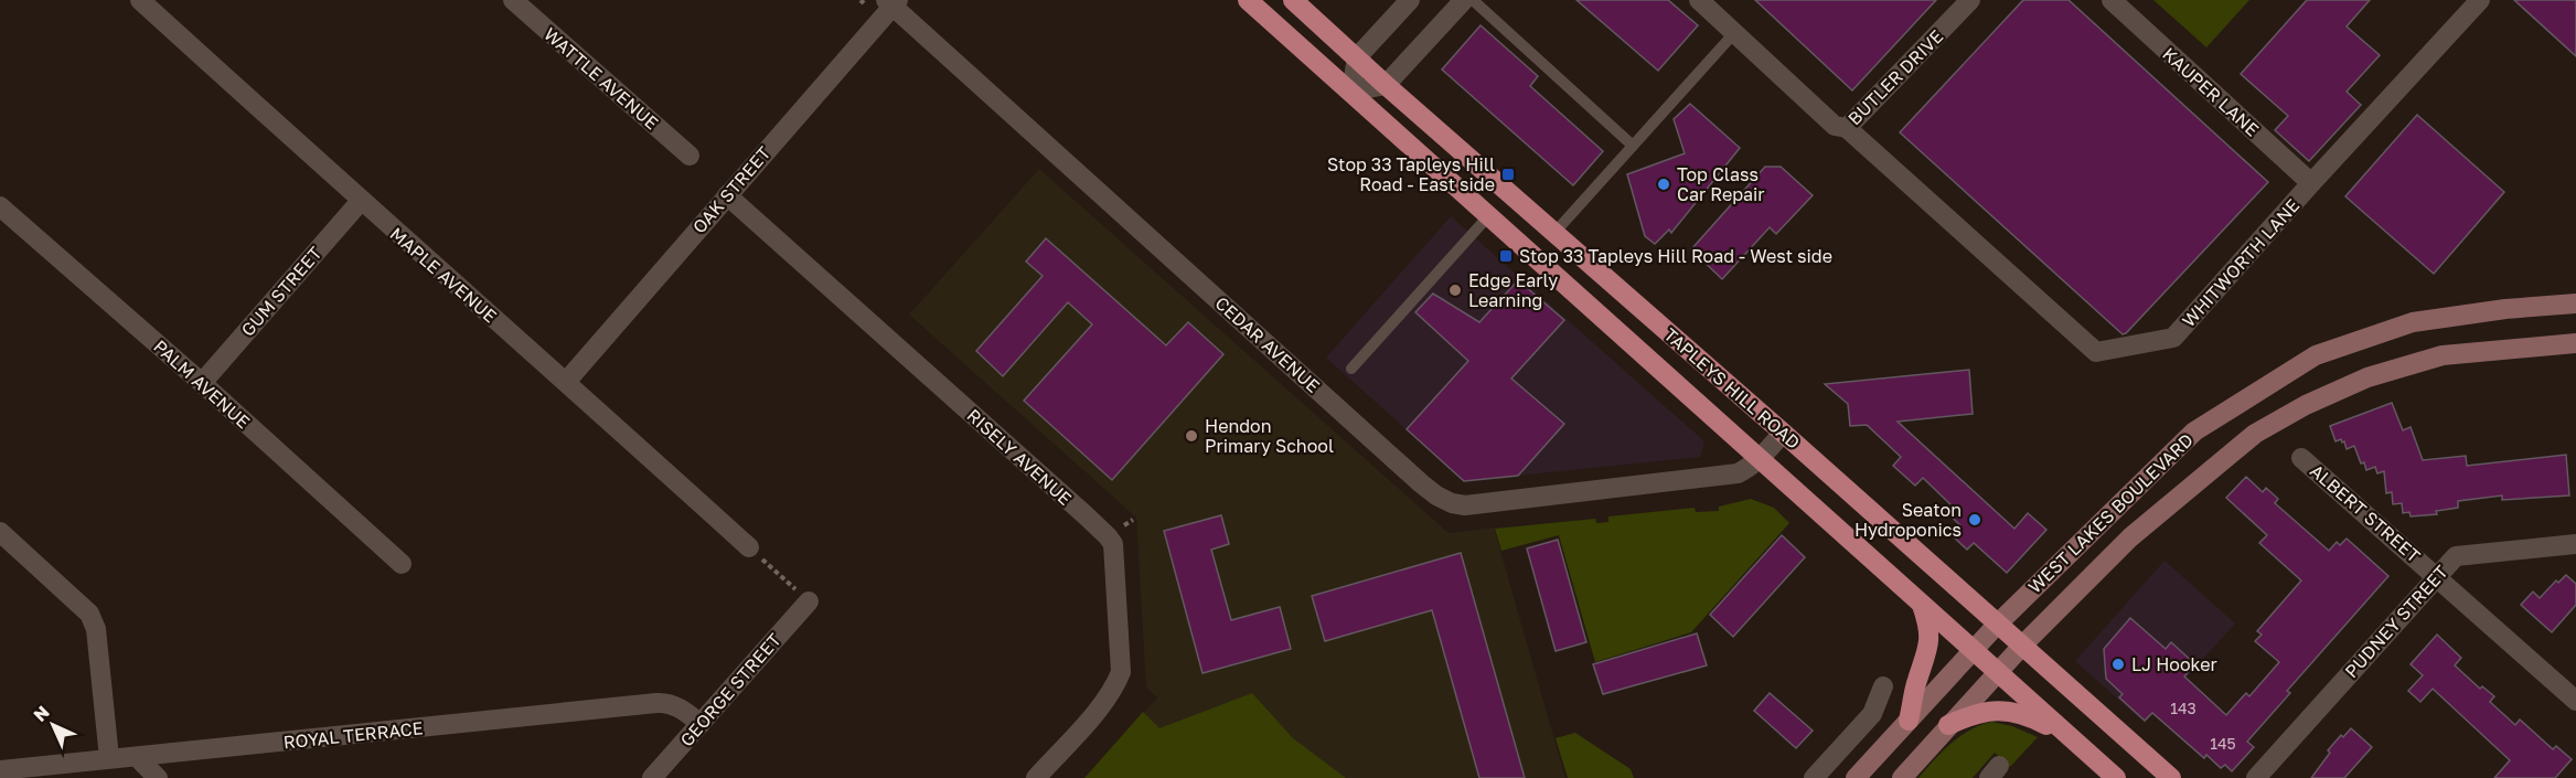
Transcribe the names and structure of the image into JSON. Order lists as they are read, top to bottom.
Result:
{
  "streets": {
    "main road": ["TAPLEYS HILL ROAD", "WEST LAKES BOULEVARD"],
    "street": [
      "BUTLER DRIVE",
      "WATTLE AVENUE",
      "KAUPER LANE",
      "OAK STREET",
      "WHITWORTH LANE",
      "MAPLE AVENUE",
      "GUM STREET",
      "CEDAR AVENUE",
      "PALM AVENUE",
      "RISELY AVENUE",
      "ALBERT STREET",
      "PUDNEY STREET",
      "GEORGE STREET",
      "ROYAL TERRACE"
    ]
  },
  "crossings": [
    ["BUTLER DRIVE", "WHITWORTH LANE"],
    ["KAUPER LANE", "WHITWORTH LANE"],
    ["OAK STREET", "MAPLE AVENUE"],
    ["OAK STREET", "CEDAR AVENUE"],
    ["OAK STREET", "RISELY AVENUE"],
    ["MAPLE AVENUE", "GUM STREET"],
    ["GUM STREET", "PALM AVENUE"],
    ["CEDAR AVENUE", "TAPLEYS HILL ROAD"],
    ["TAPLEYS HILL ROAD", "WEST LAKES BOULEVARD"],
    ["ALBERT STREET", "PUDNEY STREET"],
    ["GEORGE STREET", "ROYAL TERRACE"]
  ],
  "places": {
    "transit": ["Stop 33 Tapleys Hill Road - East side", "Stop 33 Tapleys Hill Road - West side"],
    "other": [
      "Top Class Car Repair",
      "Edge Early Learning",
      "Hendon Primary School",
      "Seaton Hydroponics",
      "LJ Hooker"
    ]
  },
  "house_numbers": ["143", "145"],
  "north": "top left"
}
